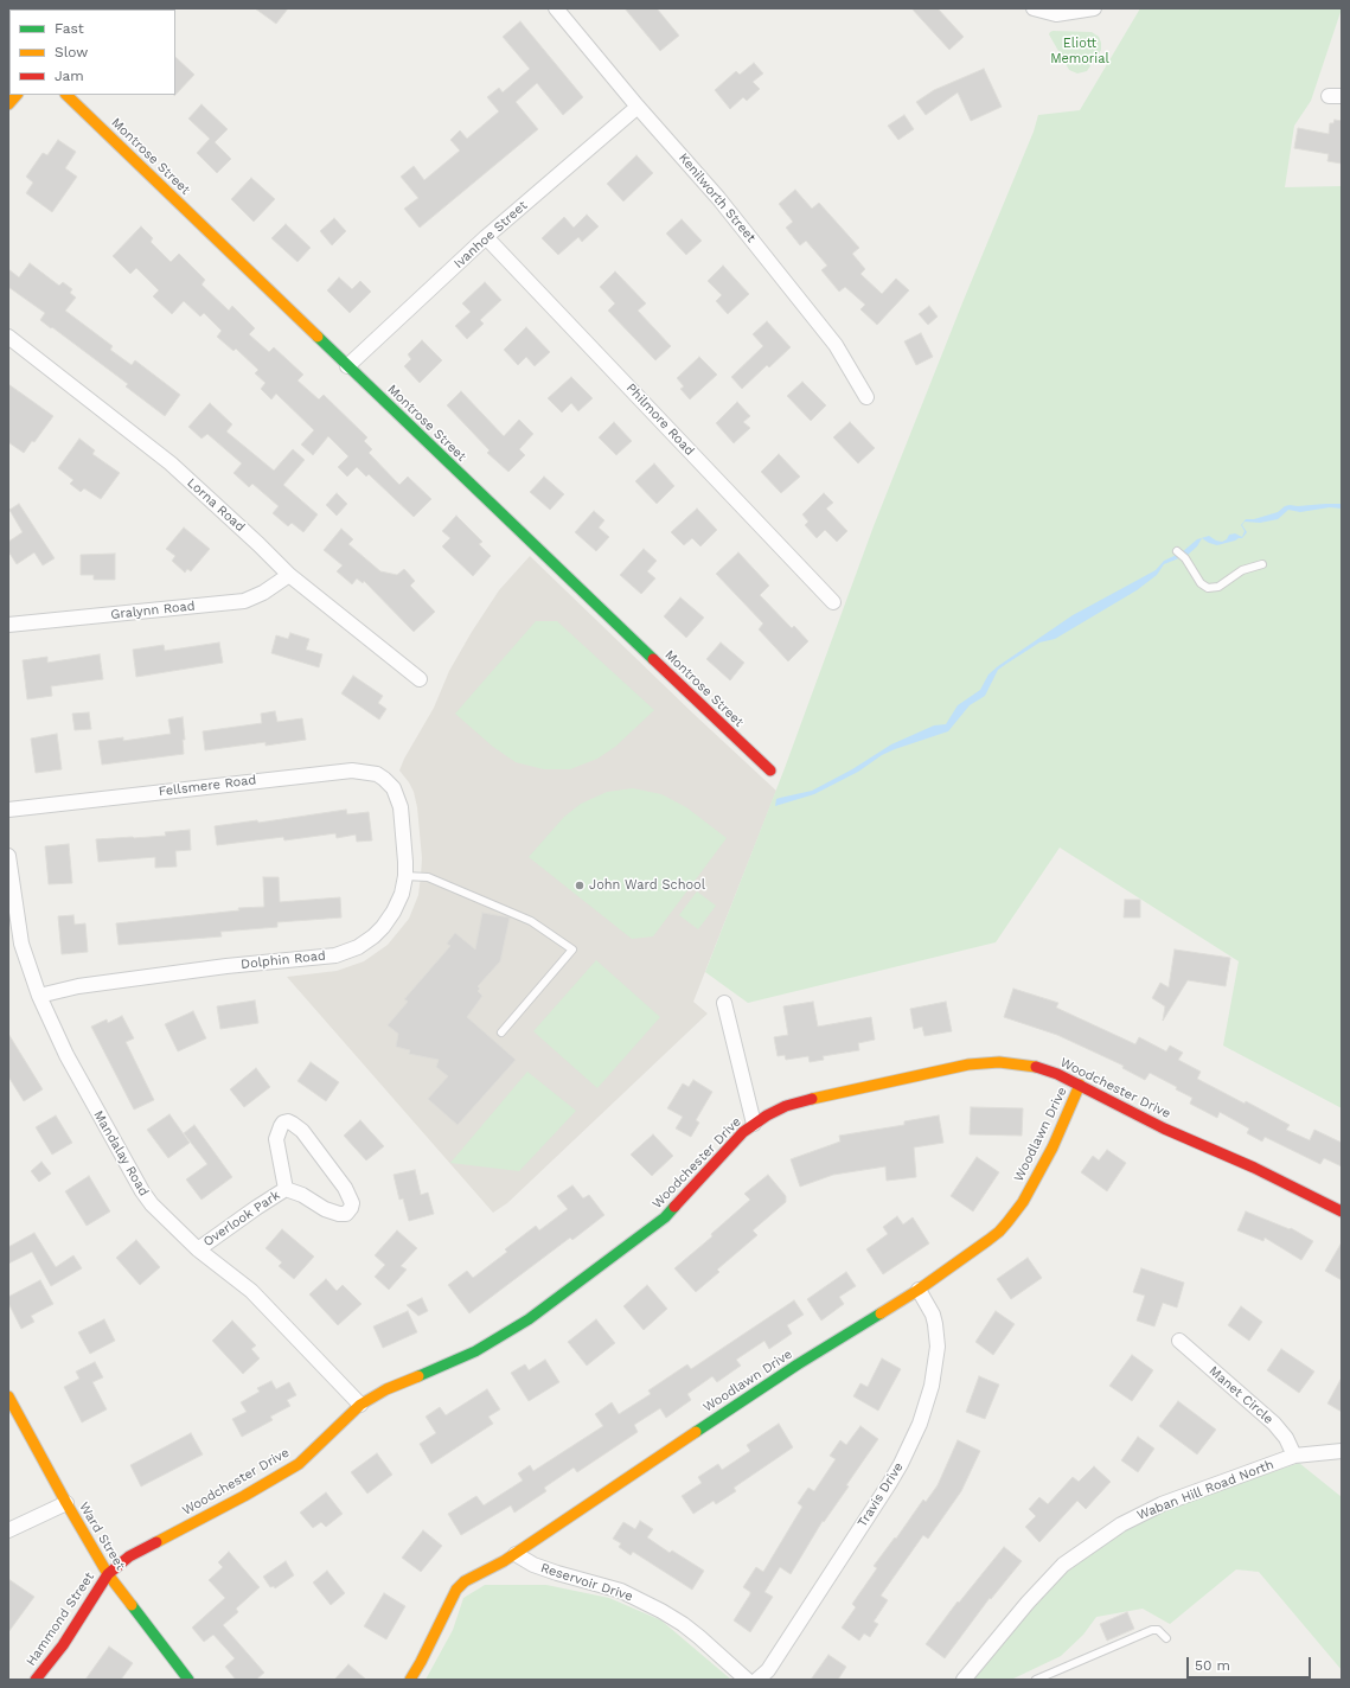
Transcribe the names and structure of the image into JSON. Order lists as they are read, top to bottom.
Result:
{
  "streets": {
    "street": [
      "Montrose Street",
      "Kenilworth Street",
      "Ivanhoe Street",
      "Philmore Road",
      "Lorna Road",
      "Gralynn Road",
      "Fellsmere Road",
      "Dolphin Road",
      "Woodchester Drive",
      "Woodlawn Drive",
      "Mandalay Road",
      "Overlook Park",
      "Manet Circle",
      "Waban Hill Road North",
      "Travis Drive",
      "Ward Street",
      "Reservoir Drive",
      "Hammond Street"
    ]
  },
  "crossings": [
    ["Montrose Street", "Ivanhoe Street"],
    ["Kenilworth Street", "Ivanhoe Street"],
    ["Ivanhoe Street", "Philmore Road"],
    ["Lorna Road", "Gralynn Road"],
    ["Fellsmere Road", "Dolphin Road"],
    ["Dolphin Road", "Mandalay Road"],
    ["Woodchester Drive", "Woodlawn Drive"],
    ["Woodchester Drive", "Mandalay Road"],
    ["Woodchester Drive", "Ward Street"],
    ["Woodchester Drive", "Hammond Street"],
    ["Woodlawn Drive", "Travis Drive"],
    ["Woodlawn Drive", "Reservoir Drive"],
    ["Mandalay Road", "Overlook Park"],
    ["Manet Circle", "Waban Hill Road North"],
    ["Ward Street", "Hammond Street"]
  ],
  "parks": ["Eliott Memorial"],
  "places": ["John Ward School"],
  "legend": ["Fast", "Slow", "Jam"],
  "scale_bar": "50 m"
}
